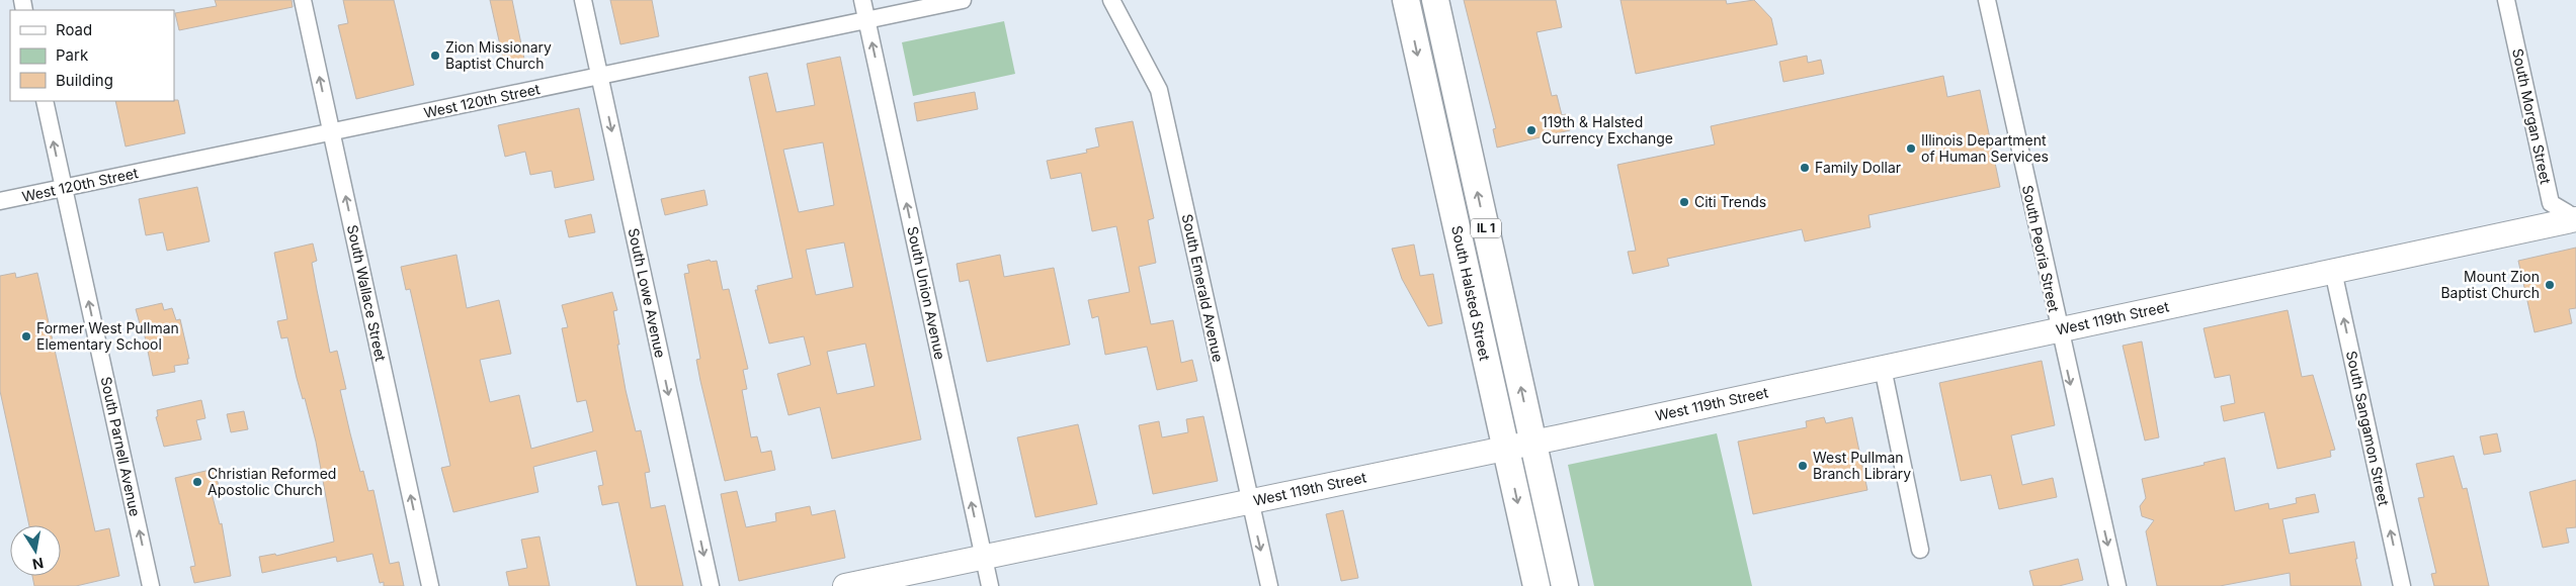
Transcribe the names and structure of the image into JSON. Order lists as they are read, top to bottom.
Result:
{
  "streets": {
    "main road": ["IL 1", "South Halsted Street"],
    "street": [
      "West 120th Street",
      "South Morgan Street",
      "South Peoria Street",
      "South Emerald Avenue",
      "South Wallace Street",
      "South Lowe Avenue",
      "South Union Avenue",
      "West 119th Street",
      "South Sangamon Street",
      "South Parnell Avenue"
    ]
  },
  "crossings": [
    ["West 120th Street", "South Wallace Street"],
    ["West 120th Street", "South Lowe Avenue"],
    ["West 120th Street", "South Union Avenue"],
    ["West 120th Street", "South Parnell Avenue"],
    ["South Morgan Street", "West 119th Street"],
    ["South Peoria Street", "West 119th Street"],
    ["South Emerald Avenue", "West 119th Street"],
    ["South Union Avenue", "West 119th Street"],
    ["South Halsted Street", "West 119th Street"],
    ["West 119th Street", "South Sangamon Street"]
  ],
  "one_way": [
    "South Peoria Street",
    "South Wallace Street",
    "South Lowe Avenue",
    "South Union Avenue",
    "South Sangamon Street",
    "South Parnell Avenue"
  ],
  "places": [
    "Zion Missionary Baptist Church",
    "119th & Halsted Currency Exchange",
    "Illinois Department of Human Services",
    "Family Dollar",
    "Citi Trends",
    "Mount Zion Baptist Church",
    "Former West Pullman Elementary School",
    "West Pullman Branch Library",
    "Christian Reformed Apostolic Church"
  ],
  "legend": ["Road", "Park", "Building"],
  "north": "bottom"
}
